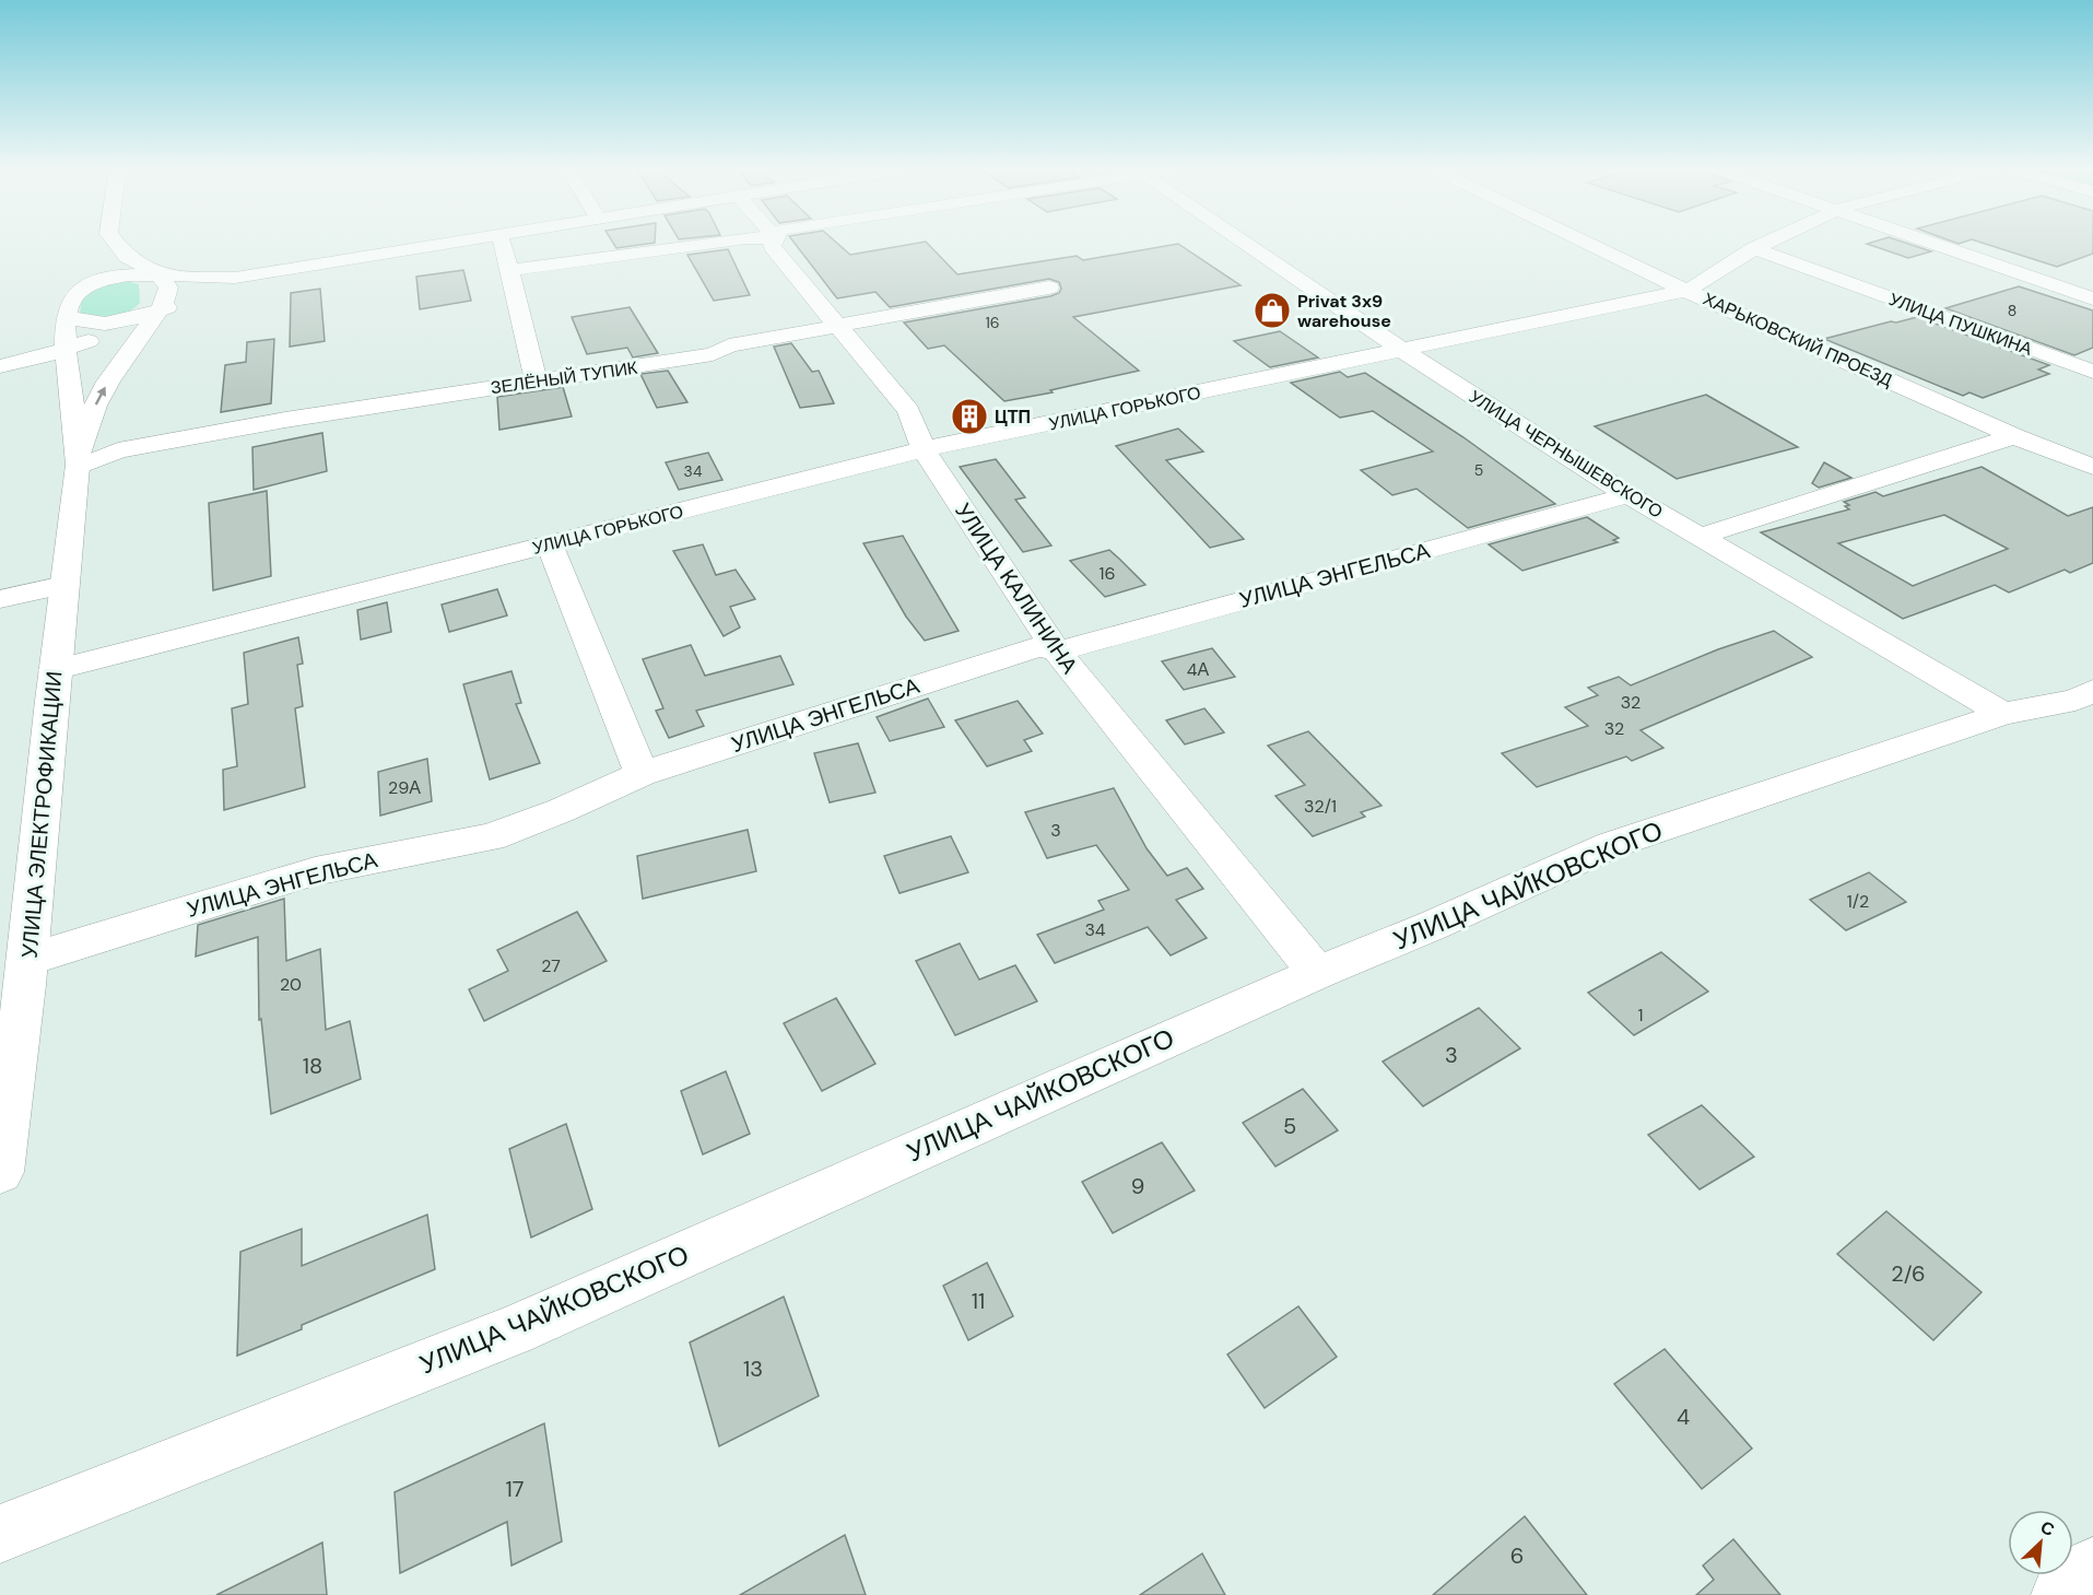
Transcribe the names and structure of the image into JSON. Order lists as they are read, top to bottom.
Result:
{
  "streets": {
    "street": [
      "УЛИЦА ПУШКИНА",
      "ХАРЬКОВСКИЙ ПРОЕЗД",
      "ЗЕЛЁНЫЙ ТУПИК",
      "УЛИЦА ГОРЬКОГО",
      "УЛИЦА ЧЕРНЫШЕВСКОГО",
      "УЛИЦА ЭНГЕЛЬСА",
      "УЛИЦА КАЛИНИНА",
      "УЛИЦА ЭЛЕКТРОФИКАЦИИ",
      "УЛИЦА ЧАЙКОВСКОГО"
    ]
  },
  "crossings": [
    ["УЛИЦА ПУШКИНА", "УЛИЦА ГОРЬКОГО"],
    ["ХАРЬКОВСКИЙ ПРОЕЗД", "УЛИЦА ГОРЬКОГО"],
    ["ЗЕЛЁНЫЙ ТУПИК", "УЛИЦА КАЛИНИНА"],
    ["ЗЕЛЁНЫЙ ТУПИК", "УЛИЦА ЭЛЕКТРОФИКАЦИИ"],
    ["УЛИЦА ГОРЬКОГО", "УЛИЦА ЧЕРНЫШЕВСКОГО"],
    ["УЛИЦА ГОРЬКОГО", "УЛИЦА КАЛИНИНА"],
    ["УЛИЦА ГОРЬКОГО", "УЛИЦА ЭЛЕКТРОФИКАЦИИ"],
    ["УЛИЦА ЧЕРНЫШЕВСКОГО", "УЛИЦА ЭНГЕЛЬСА"],
    ["УЛИЦА ЧЕРНЫШЕВСКОГО", "УЛИЦА ЧАЙКОВСКОГО"],
    ["УЛИЦА ЭНГЕЛЬСА", "УЛИЦА КАЛИНИНА"],
    ["УЛИЦА ЭНГЕЛЬСА", "УЛИЦА ЭЛЕКТРОФИКАЦИИ"],
    ["УЛИЦА КАЛИНИНА", "УЛИЦА ЧАЙКОВСКОГО"]
  ],
  "places": {
    "shop": ["Privat 3x9 warehouse"],
    "building": ["ЦТП"]
  },
  "house_numbers": [
    "8",
    "16",
    "5",
    "34",
    "16",
    "4А",
    "32",
    "32",
    "29А",
    "32/1",
    "3",
    "1/2",
    "34",
    "27",
    "20",
    "1",
    "3",
    "18",
    "5",
    "9",
    "2/6",
    "11",
    "13",
    "4",
    "17",
    "6"
  ],
  "north": "top right"
}
